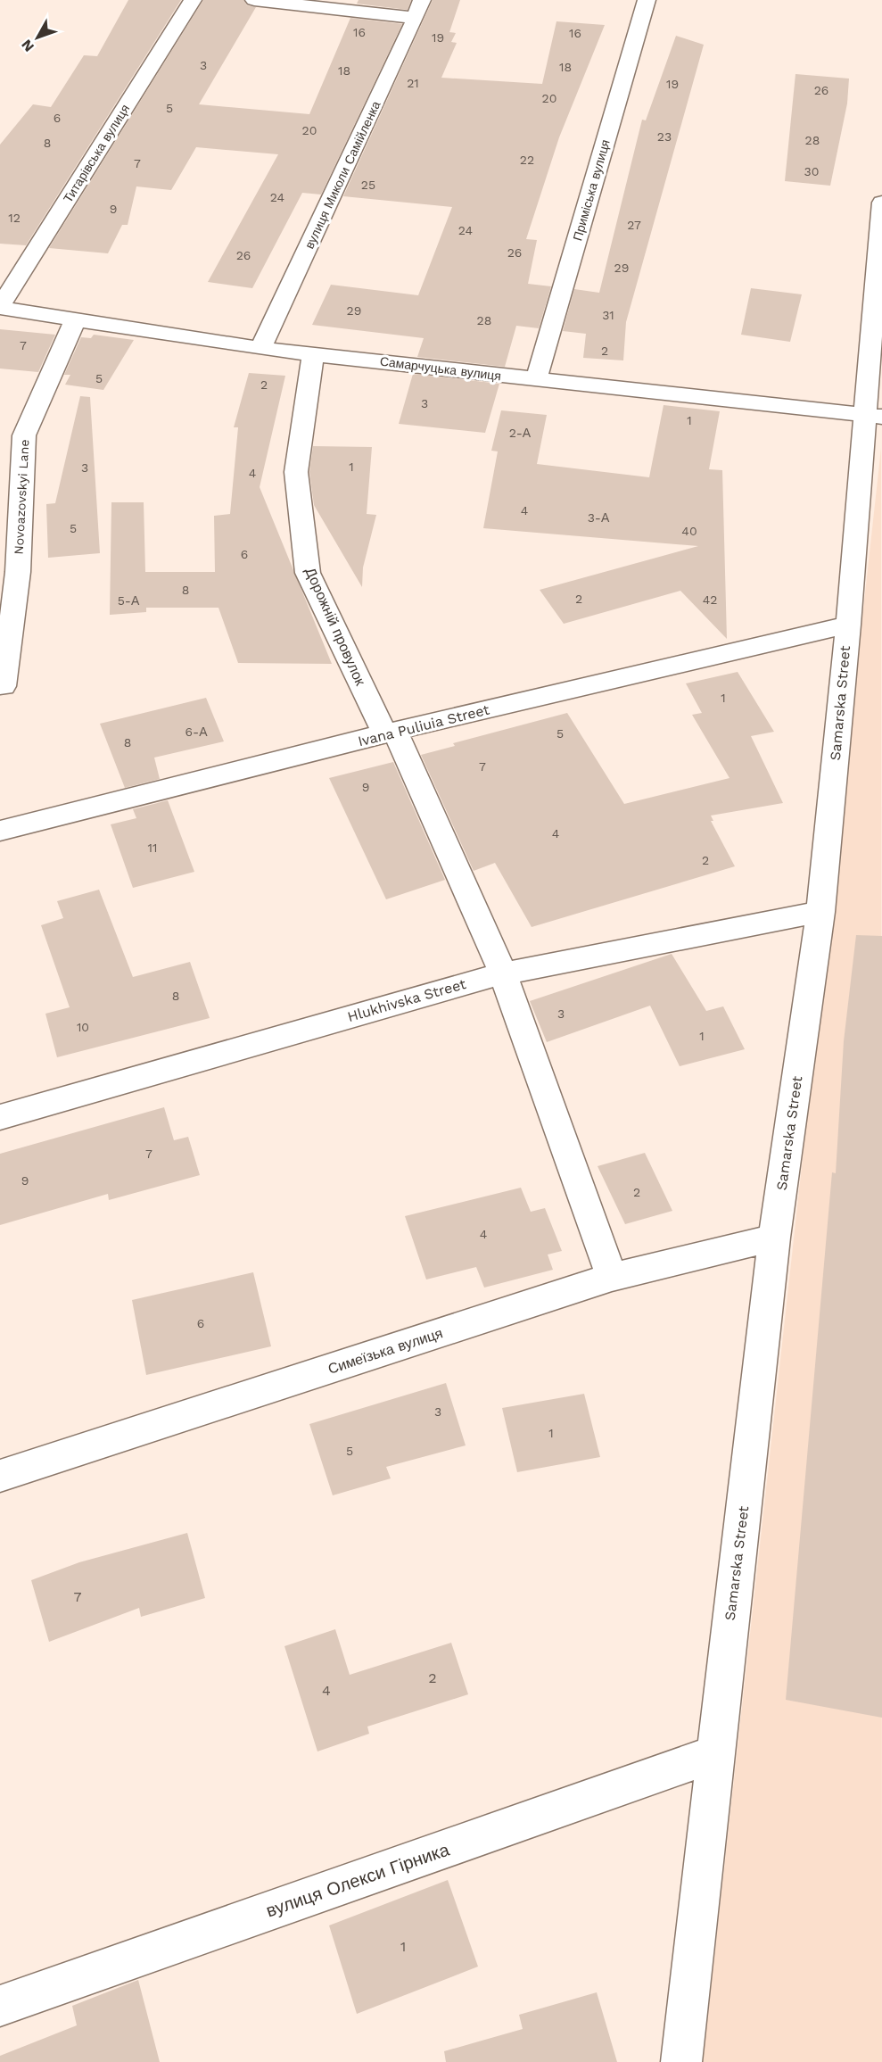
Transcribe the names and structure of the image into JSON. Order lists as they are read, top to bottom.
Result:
{
  "streets": {
    "street": [
      "Титарівська вулиця",
      "вулиця Миколи Самійленка",
      "Приміська вулиця",
      "Самарчуцька вулиця",
      "Novoazovskyi Lane",
      "Дорожній провулок",
      "Samarska Street",
      "Ivana Puliuia Street",
      "Hlukhivska Street",
      "Симеїзька вулиця",
      "вулиця Олекси Гірника"
    ]
  },
  "crossings": [
    ["Титарівська вулиця", "Самарчуцька вулиця"],
    ["вулиця Миколи Самійленка", "Самарчуцька вулиця"],
    ["Приміська вулиця", "Самарчуцька вулиця"],
    ["Самарчуцька вулиця", "Novoazovskyi Lane"],
    ["Самарчуцька вулиця", "Дорожній провулок"],
    ["Самарчуцька вулиця", "Samarska Street"],
    ["Дорожній провулок", "Ivana Puliuia Street"],
    ["Дорожній провулок", "Hlukhivska Street"],
    ["Дорожній провулок", "Симеїзька вулиця"],
    ["Samarska Street", "Ivana Puliuia Street"],
    ["Samarska Street", "Hlukhivska Street"],
    ["Samarska Street", "Симеїзька вулиця"],
    ["Samarska Street", "вулиця Олекси Гірника"]
  ],
  "house_numbers": [
    "16",
    "16",
    "19",
    "3",
    "18",
    "18",
    "21",
    "19",
    "26",
    "20",
    "5",
    "6",
    "20",
    "23",
    "28",
    "8",
    "22",
    "7",
    "30",
    "25",
    "24",
    "9",
    "12",
    "27",
    "24",
    "26",
    "26",
    "29",
    "29",
    "31",
    "28",
    "7",
    "2",
    "5",
    "2",
    "3",
    "1",
    "2-А",
    "1",
    "3",
    "4",
    "4",
    "3-А",
    "5",
    "40",
    "6",
    "8",
    "2",
    "42",
    "5-А",
    "1",
    "6-А",
    "5",
    "8",
    "7",
    "9",
    "4",
    "11",
    "2",
    "8",
    "3",
    "10",
    "1",
    "7",
    "9",
    "2",
    "4",
    "6",
    "3",
    "1",
    "5",
    "7",
    "2",
    "4",
    "1"
  ],
  "north": "bottom left"
}
